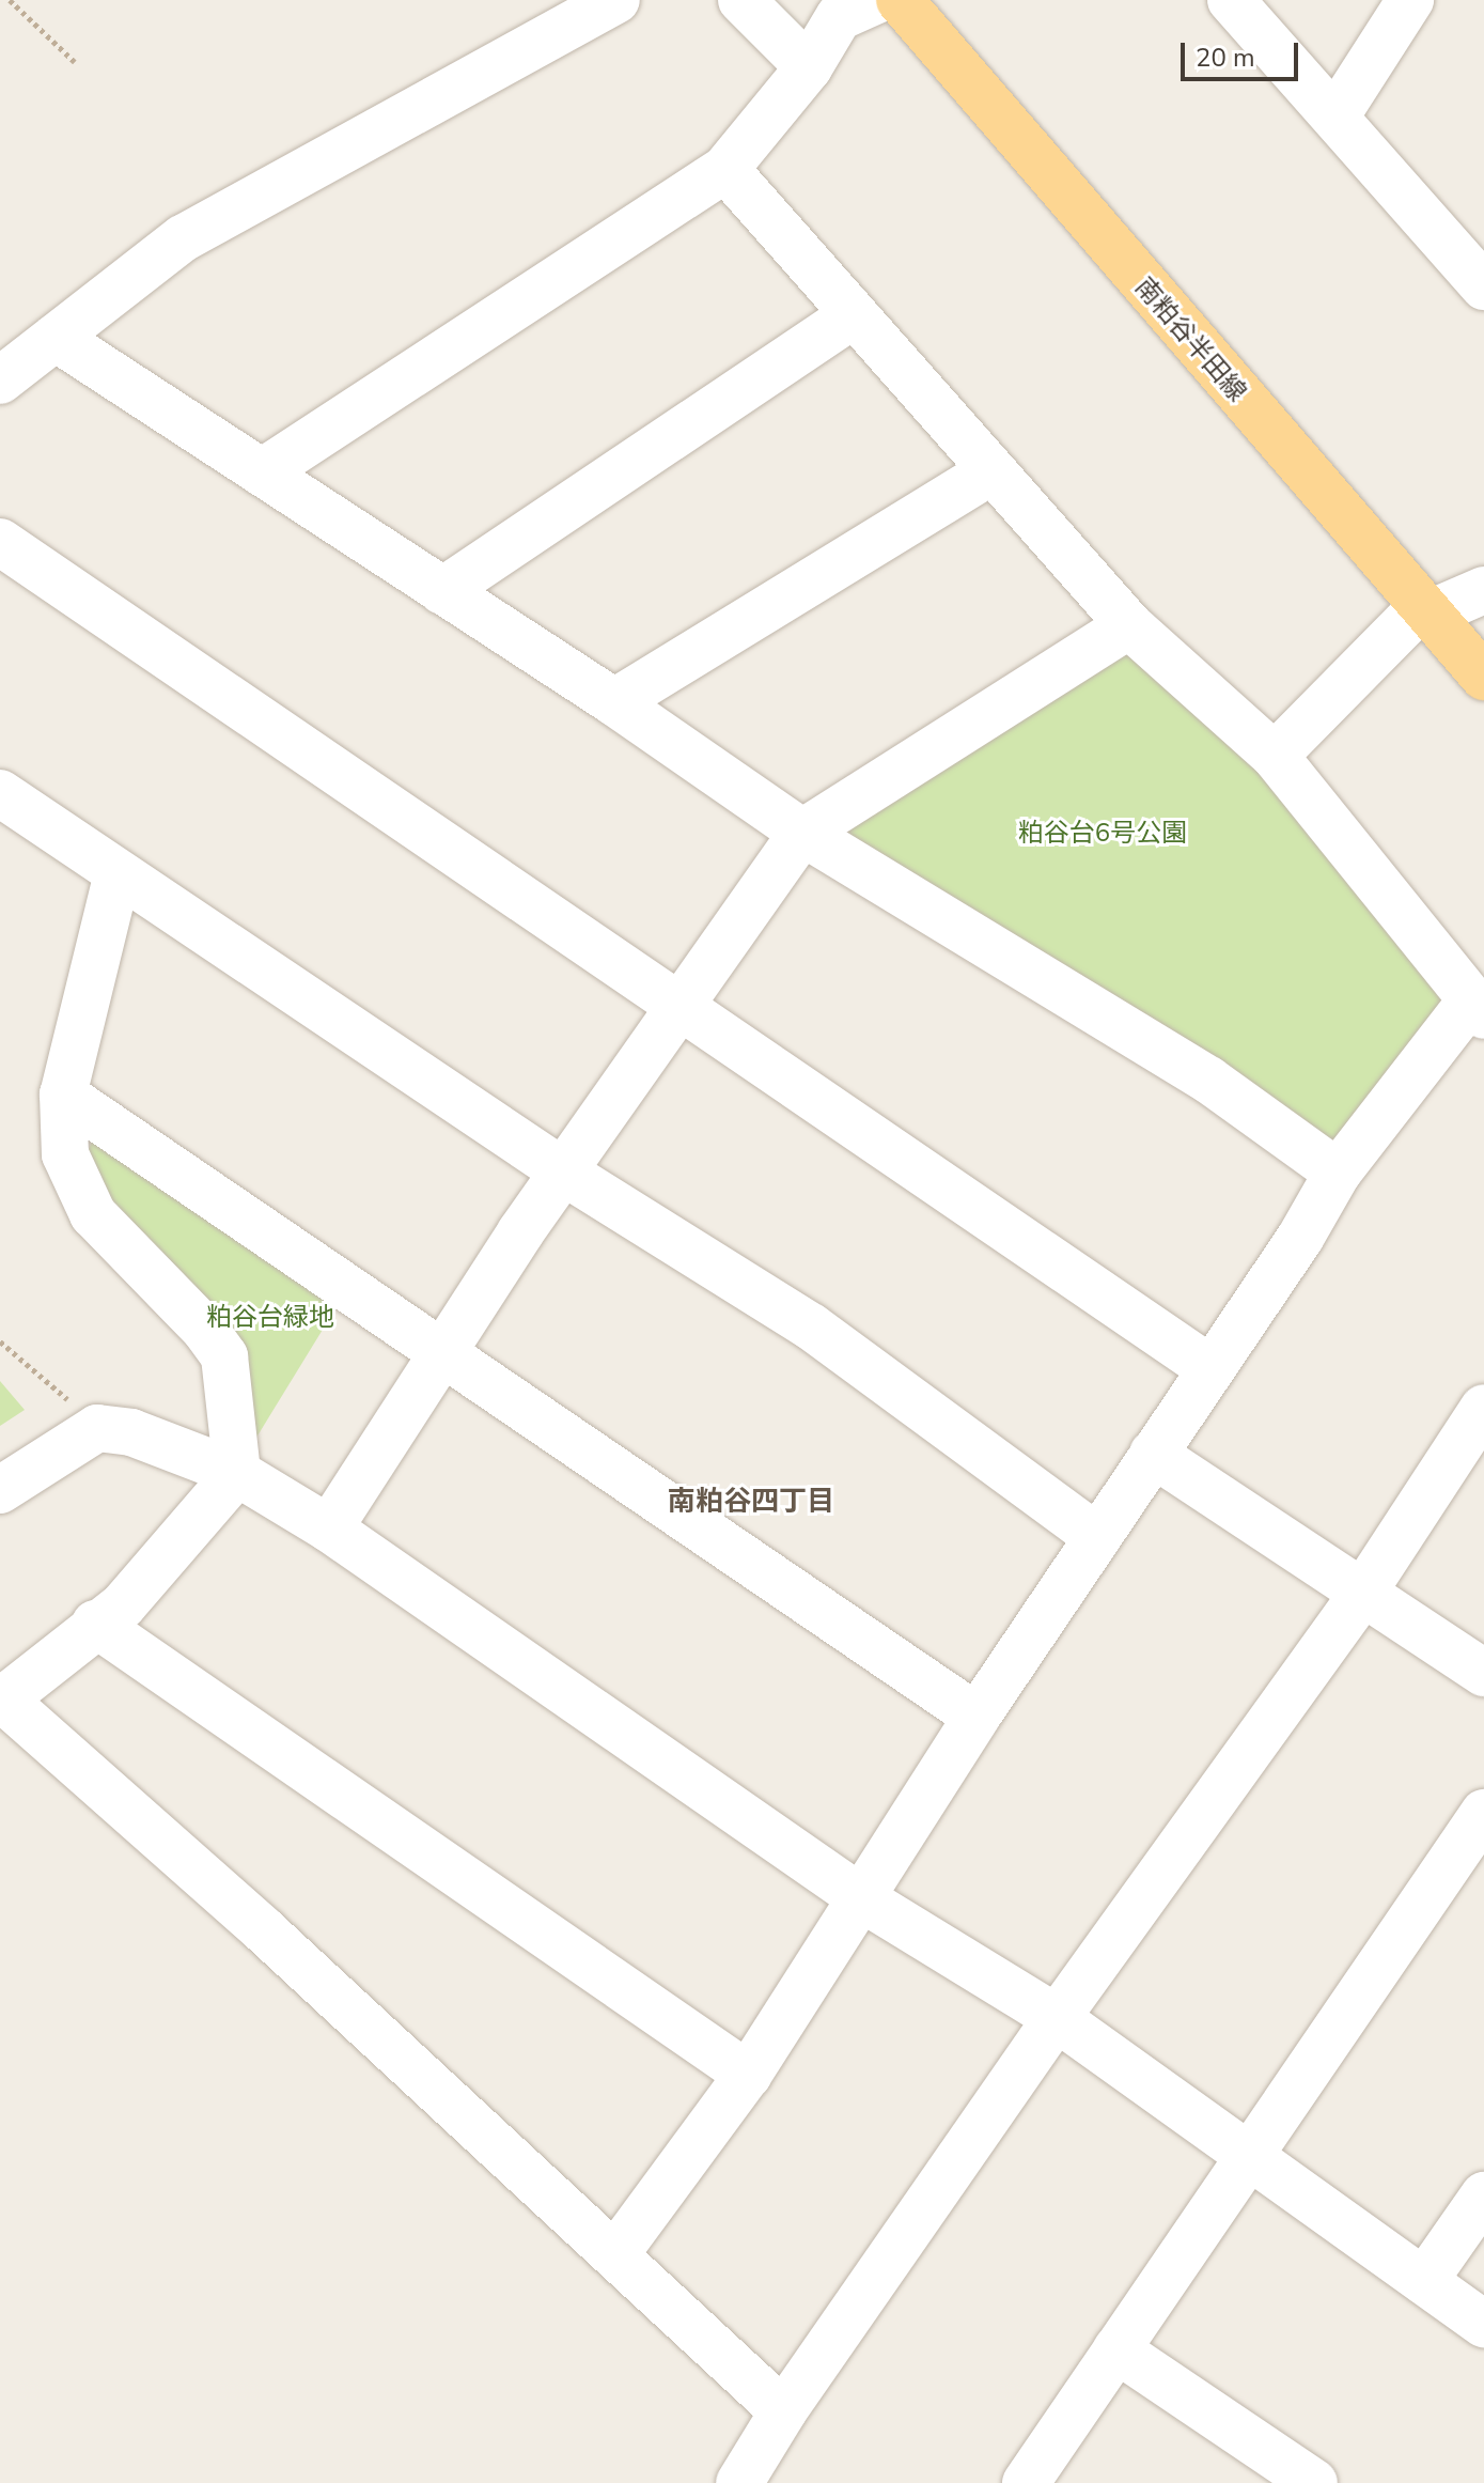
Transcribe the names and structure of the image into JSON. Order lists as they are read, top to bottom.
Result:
{
  "streets": {
    "main road": ["南粕谷半田線"]
  },
  "districts": ["南粕谷四丁目"],
  "parks": ["粕谷台6号公園", "粕谷台緑地"],
  "scale_bar": "20 m"
}
